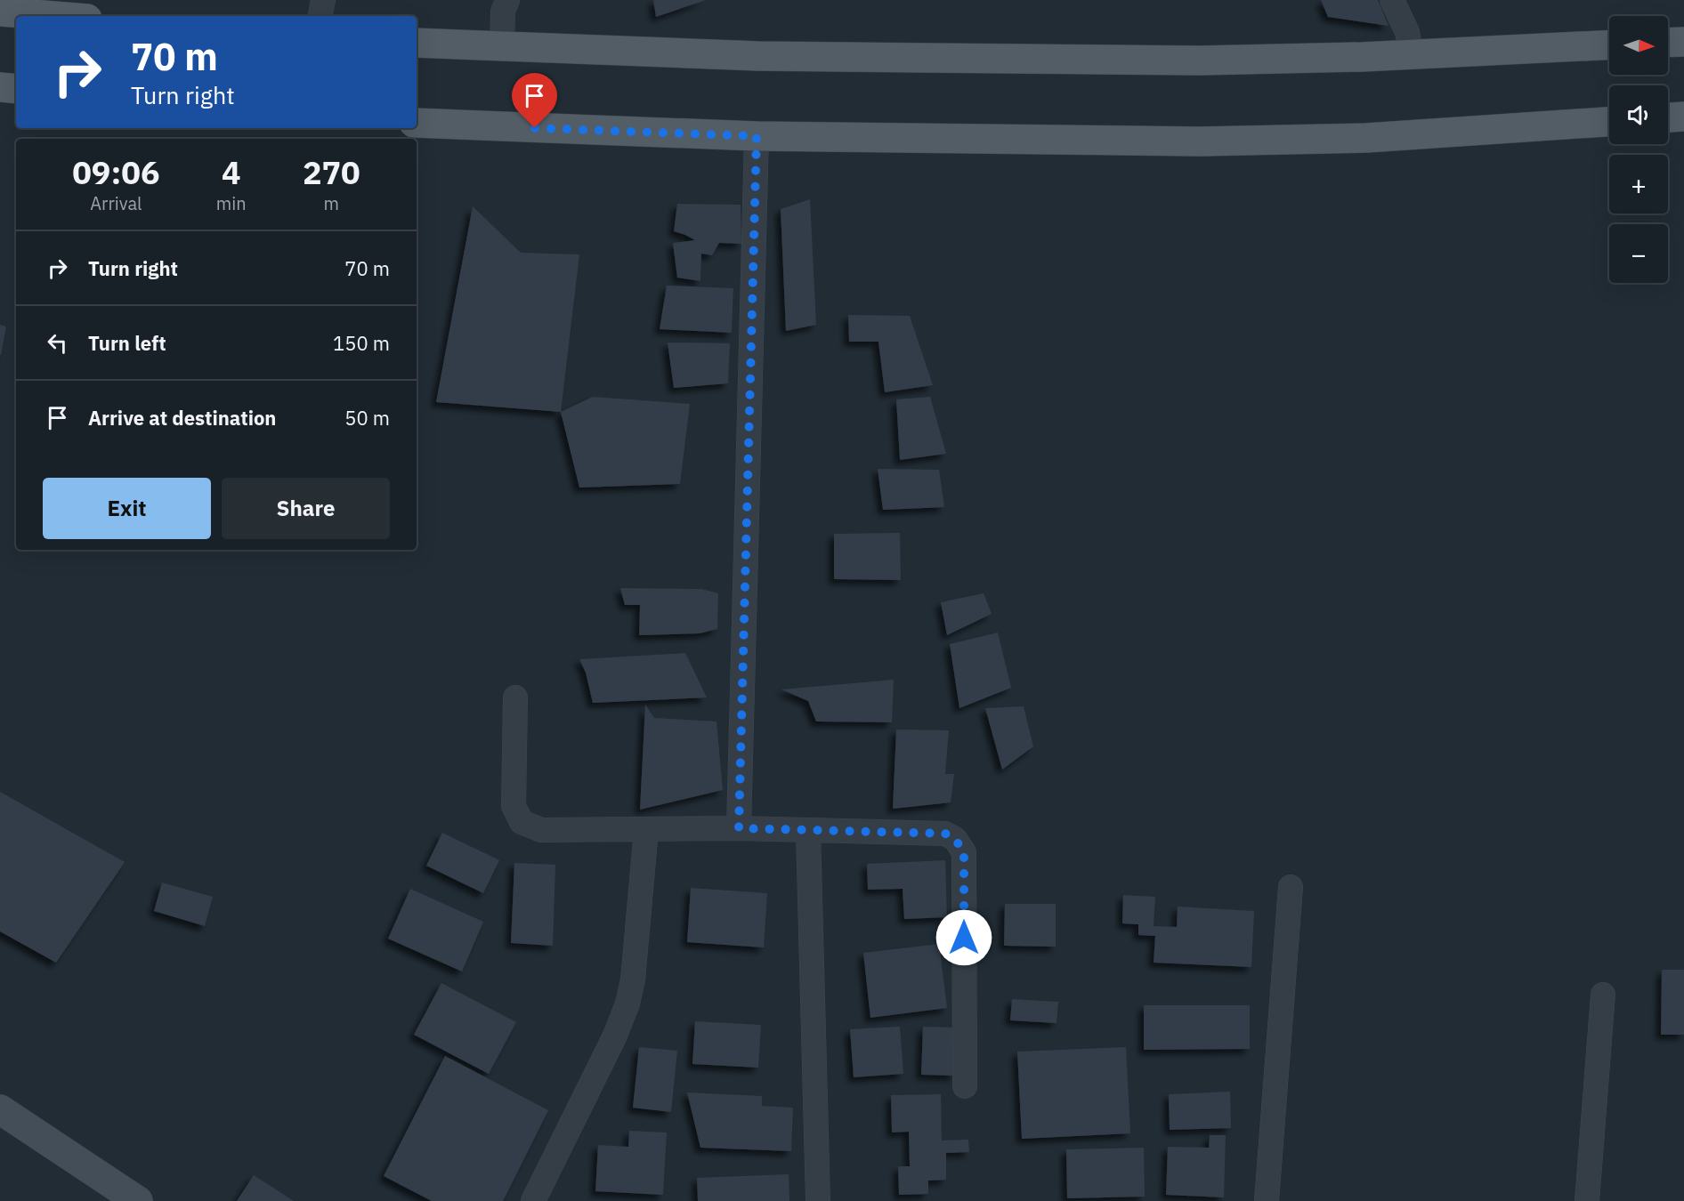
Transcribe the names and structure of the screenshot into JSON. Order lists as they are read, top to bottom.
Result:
{
  "north": "right",
  "page": {
    "map_buttons": ["+", "−"],
    "turn": ["70 m", "Turn right"],
    "eta": [
      "09:06",
      "Arrival",
      "4",
      "min",
      "270",
      "m"
    ],
    "list": [
      {
        "name": "Turn right",
        "value": "70 m"
      },
      {
        "name": "Turn left",
        "value": "150 m"
      },
      {
        "name": "Arrive at destination",
        "value": "50 m"
      }
    ],
    "buttons": ["Exit", "Share"]
  }
}
